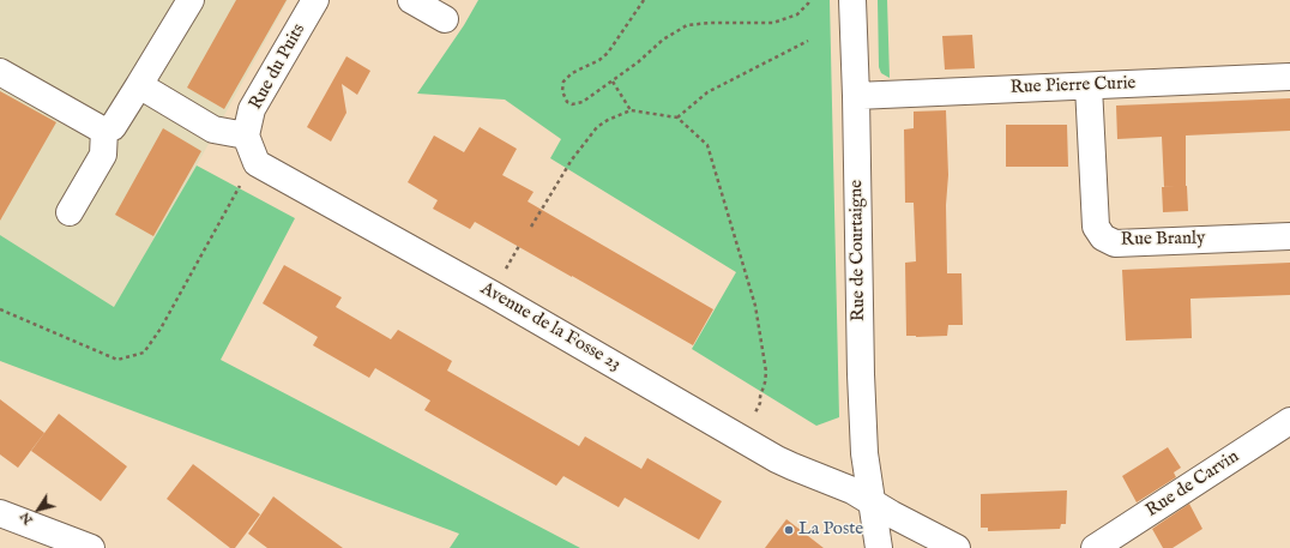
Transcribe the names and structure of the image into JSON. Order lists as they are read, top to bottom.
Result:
{
  "streets": {
    "street": [
      "Rue du Puits",
      "Rue Pierre Curie",
      "Rue Branly",
      "Rue de Courtaigne",
      "Avenue de la Fosse 23",
      "Rue de Carvin"
    ]
  },
  "crossings": [
    ["Rue Pierre Curie", "Rue Branly"],
    ["Rue Pierre Curie", "Rue de Courtaigne"],
    ["Rue de Courtaigne", "Avenue de la Fosse 23"]
  ],
  "places": ["La Poste"],
  "north": "bottom left"
}
